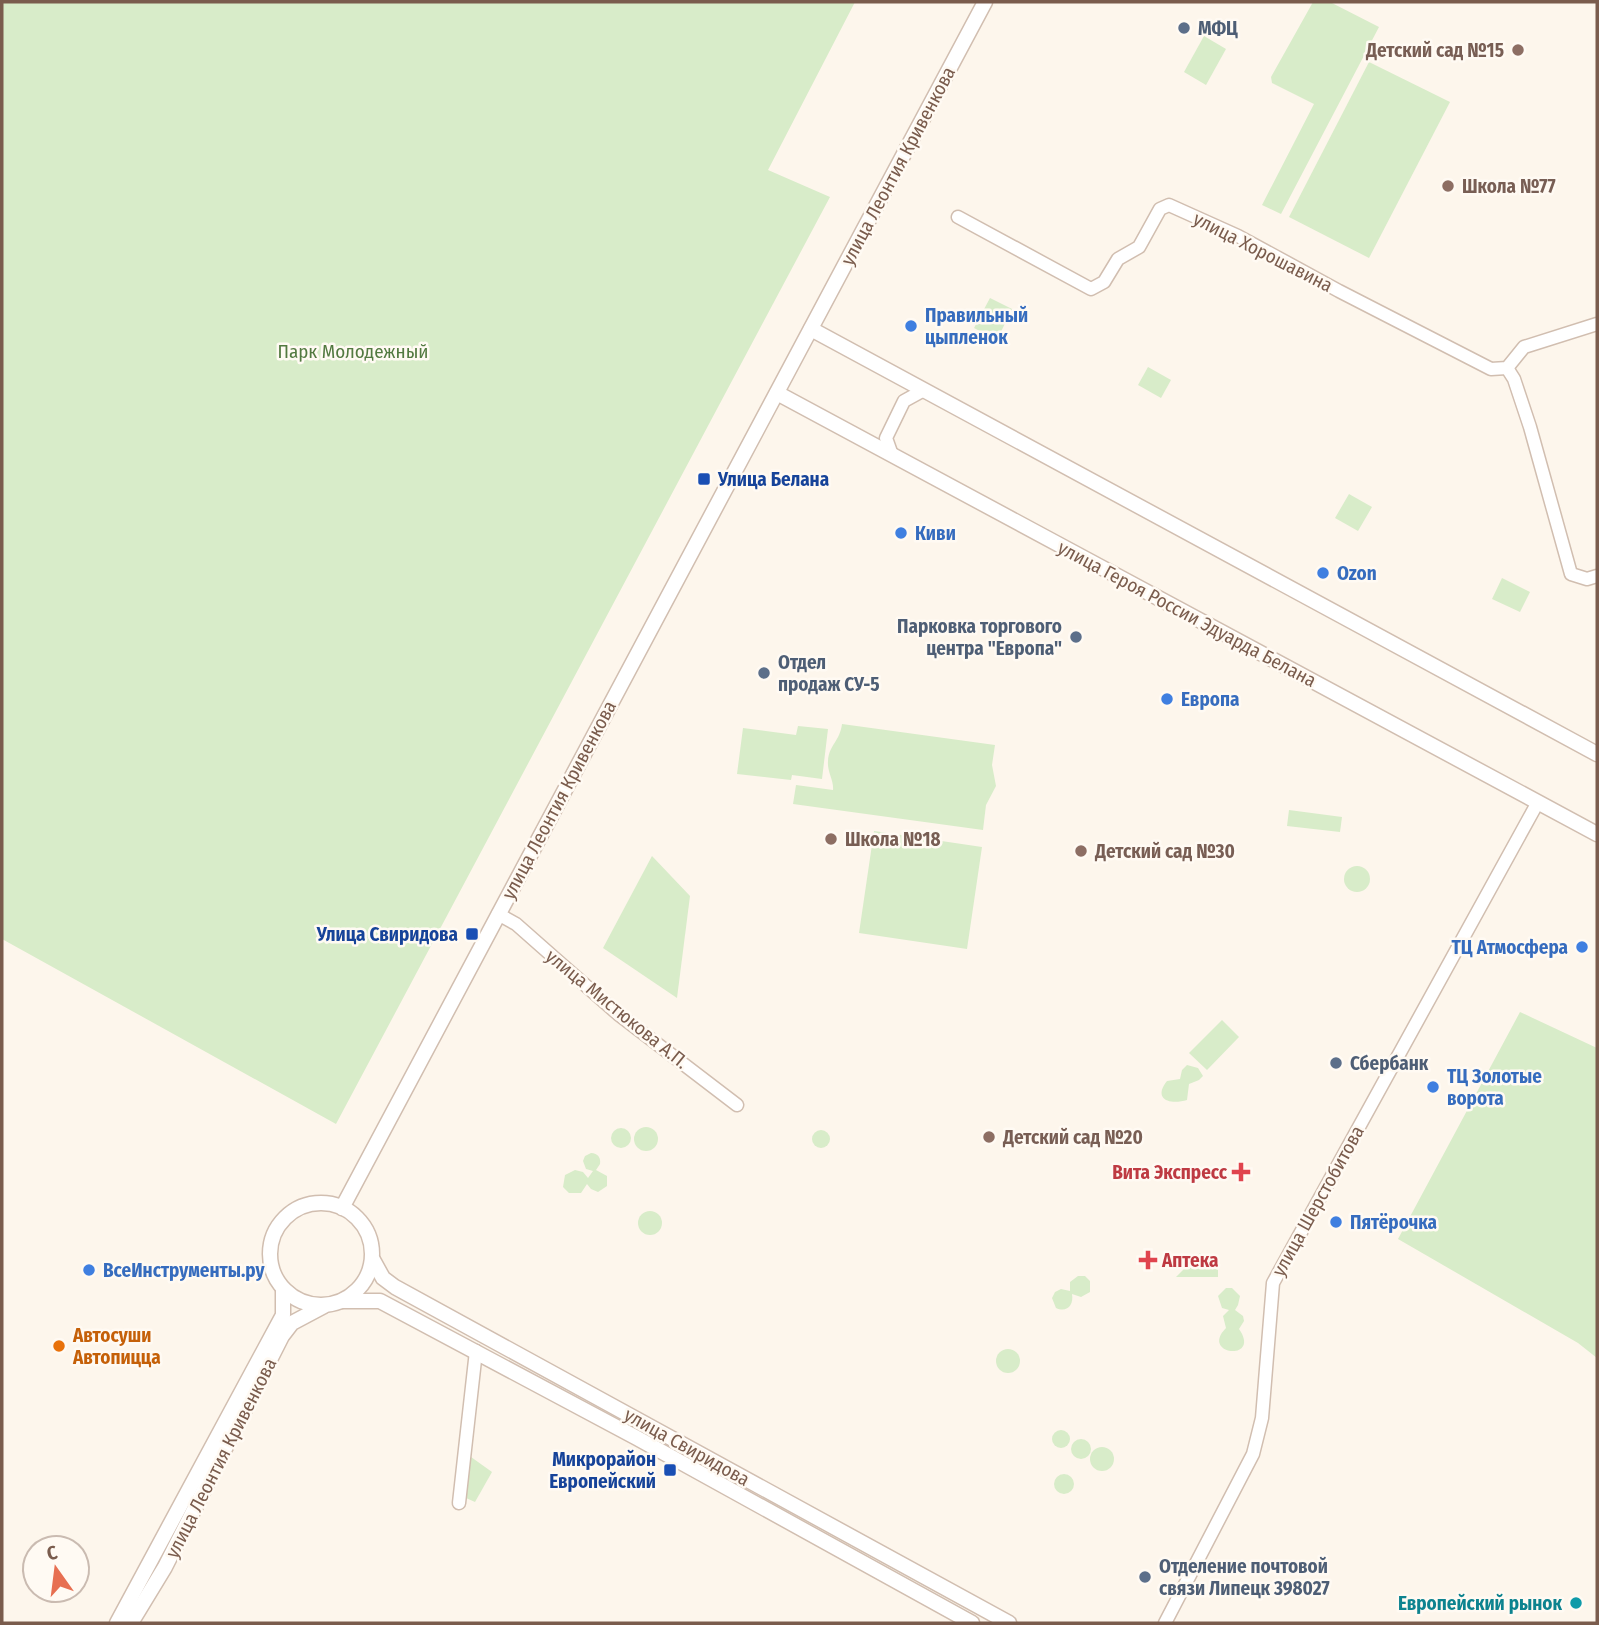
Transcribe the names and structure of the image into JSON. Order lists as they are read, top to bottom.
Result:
{
  "streets": {
    "street": [
      "улица Леонтия Кривенкова",
      "улица Хорошавина",
      "улица Героя России Эдуарда Белана",
      "улица Мистюкова А.П.",
      "улица Шерстобитова",
      "улица Свиридова"
    ]
  },
  "crossings": [
    ["улица Леонтия Кривенкова", "улица Героя России Эдуарда Белана"],
    ["улица Леонтия Кривенкова", "улица Мистюкова А.П."],
    ["улица Леонтия Кривенкова", "улица Свиридова"],
    ["улица Героя России Эдуарда Белана", "улица Шерстобитова"]
  ],
  "parks": ["Парк Молодежный"],
  "places": {
    "other": [
      "МФЦ",
      "Детский сад №15",
      "Школа №77",
      "Правильный цыпленок",
      "Киви",
      "Ozon",
      "Парковка торгового центра \"Европа\"",
      "Отдел продаж СУ-5",
      "Европа",
      "Школа №18",
      "Детский сад №30",
      "ТЦ Атмосфера",
      "Сбербанк",
      "ТЦ Золотые ворота",
      "Детский сад №20",
      "Пятёрочка",
      "ВсеИнструменты.ру",
      "Автосуши Автопицца",
      "Отделение почтовой связи Липецк 398027",
      "Европейский рынок"
    ],
    "transit": ["Улица Белана", "Улица Свиридова", "Микрорайон Европейский"],
    "health": ["Вита Экспресс", "Аптека"]
  },
  "north": "top"
}
